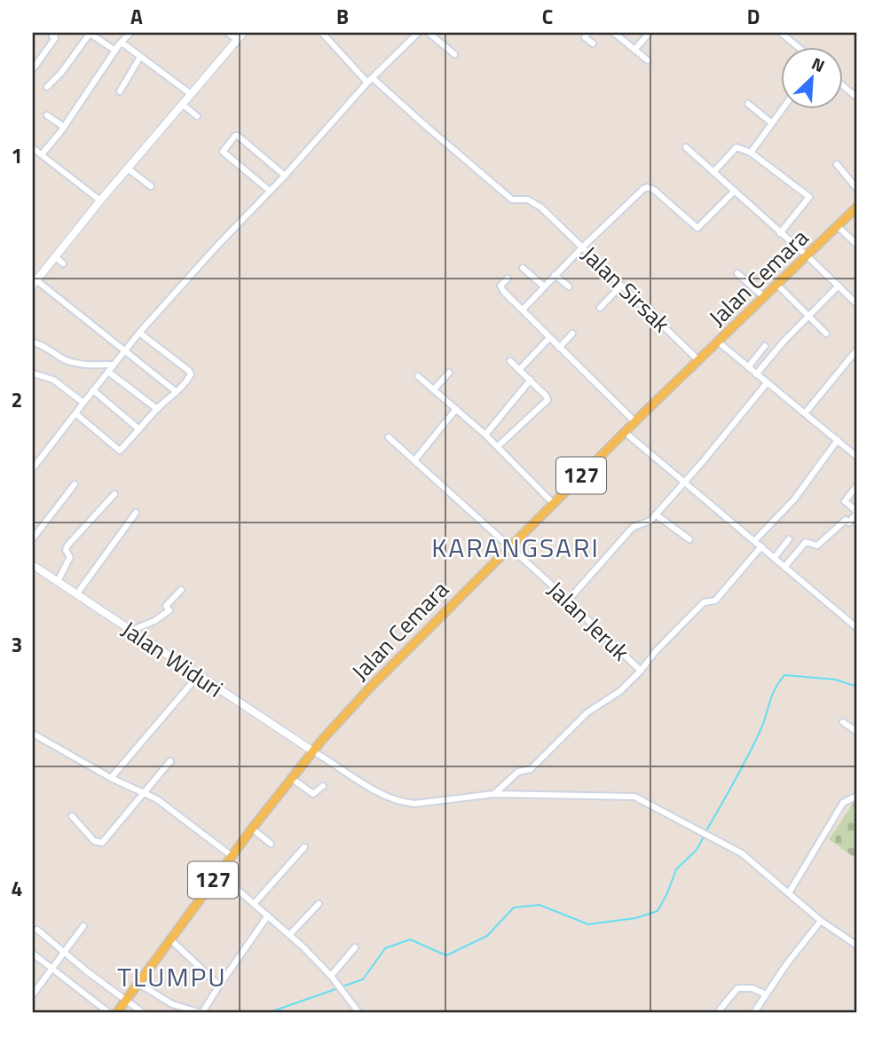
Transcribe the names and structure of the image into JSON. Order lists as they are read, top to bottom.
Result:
{
  "streets": {
    "main road": ["Jalan Cemara", "127", "Jalan Widuri"],
    "street": ["Jalan Sirsak", "Jalan Jeruk"]
  },
  "crossings": [
    ["Jalan Cemara", "Jalan Sirsak"],
    ["Jalan Cemara", "Jalan Jeruk"],
    ["Jalan Cemara", "Jalan Widuri"]
  ],
  "districts": ["KARANGSARI", "TLUMPU"],
  "north": "top right",
  "grid": {
    "columns": [
      "A",
      "B",
      "C",
      "D"
    ],
    "rows": [
      "1",
      "2",
      "3",
      "4"
    ]
  }
}
